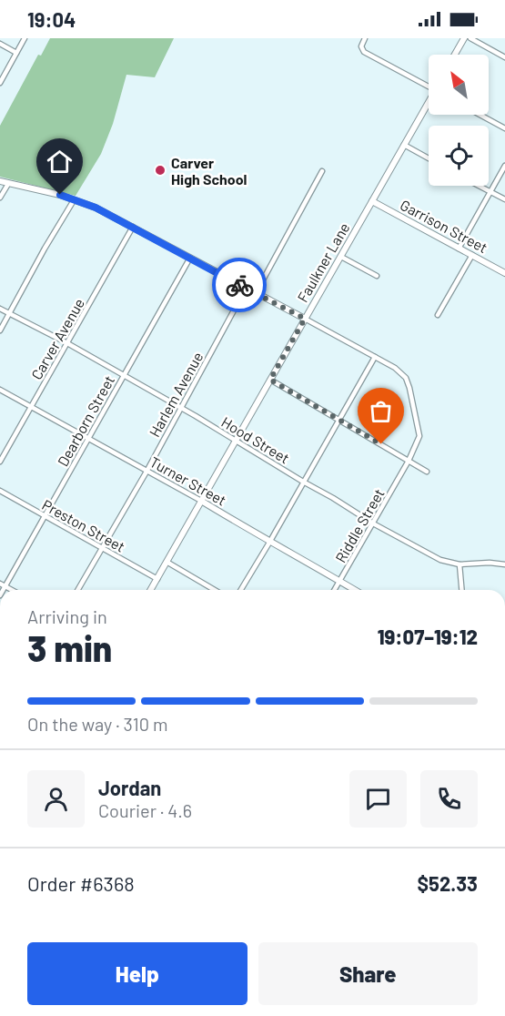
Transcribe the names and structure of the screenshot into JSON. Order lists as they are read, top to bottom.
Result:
{
  "streets": {
    "street": [
      "Garrison Street",
      "Faulkner Lane",
      "Carver Avenue",
      "Harlem Avenue",
      "Dearborn Street",
      "Hood Street",
      "Turner Street",
      "Preston Street",
      "Riddle Street"
    ]
  },
  "crossings": [
    ["Garrison Street", "Faulkner Lane"],
    ["Faulkner Lane", "Hood Street"],
    ["Faulkner Lane", "Turner Street"],
    ["Faulkner Lane", "Preston Street"],
    ["Faulkner Lane", "Riddle Street"],
    ["Carver Avenue", "Hood Street"],
    ["Carver Avenue", "Turner Street"],
    ["Harlem Avenue", "Hood Street"],
    ["Harlem Avenue", "Turner Street"],
    ["Harlem Avenue", "Preston Street"],
    ["Dearborn Street", "Hood Street"],
    ["Dearborn Street", "Turner Street"],
    ["Dearborn Street", "Preston Street"],
    ["Hood Street", "Riddle Street"],
    ["Turner Street", "Riddle Street"]
  ],
  "places": ["Carver High School"],
  "north": "top left",
  "page": {
    "status": "19:04",
    "heading": ["3 min", "Arriving in", "19:07–19:12"],
    "panel": [
      "Jordan",
      "Courier · 4.6",
      "Order #6368",
      "$52.33"
    ],
    "bar": "On the way · 310 m",
    "buttons": ["Help", "Share"]
  }
}
